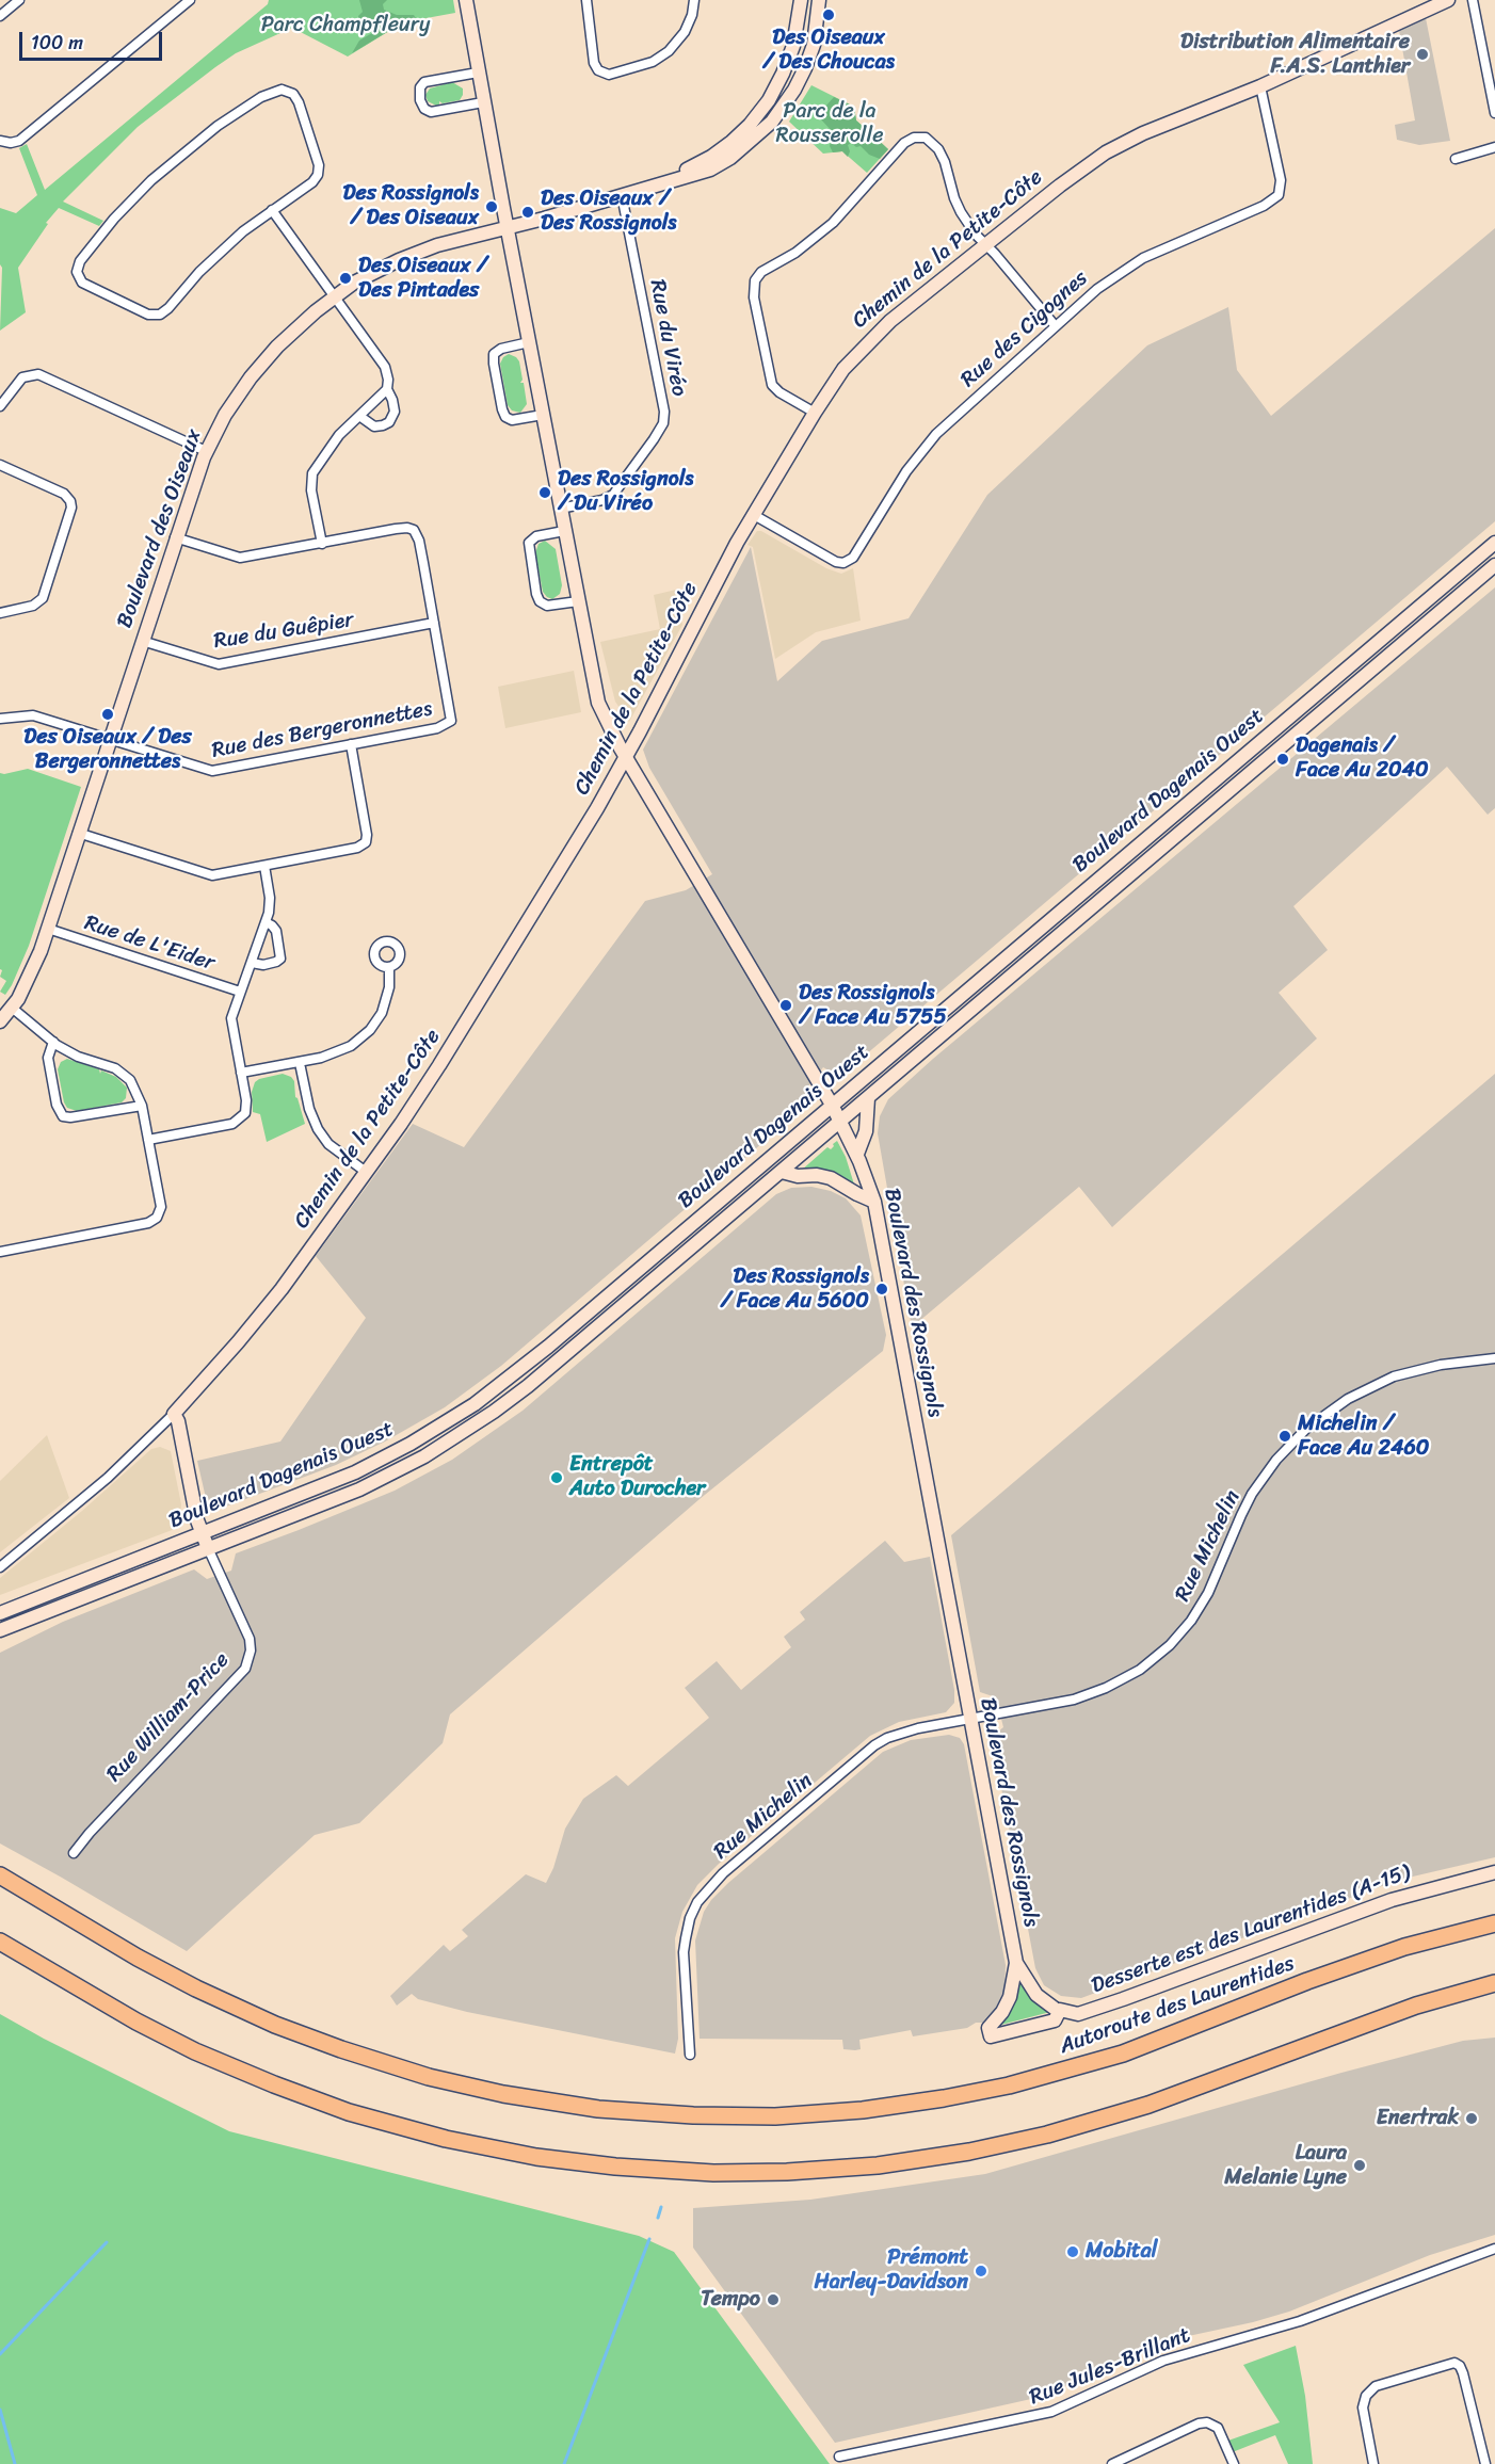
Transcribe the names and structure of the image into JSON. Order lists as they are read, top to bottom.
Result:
{
  "streets": {
    "highway": ["Autoroute des Laurentides"],
    "street": [
      "Chemin de la Petite-Côte",
      "Rue des Cigognes",
      "Rue du Viréo",
      "Boulevard des Oiseaux",
      "Rue du Guêpier",
      "Rue des Bergeronnettes",
      "Boulevard Dagenais Ouest",
      "Rue de L'Eider",
      "Boulevard des Rossignols",
      "Rue Michelin",
      "Rue William-Price",
      "Desserte est des Laurentides (A-15)",
      "Rue Jules-Brillant"
    ]
  },
  "crossings": [
    ["Chemin de la Petite-Côte", "Rue des Cigognes"],
    ["Chemin de la Petite-Côte", "Boulevard des Rossignols"],
    ["Chemin de la Petite-Côte", "Rue William-Price"],
    ["Rue du Viréo", "Boulevard des Oiseaux"],
    ["Rue du Viréo", "Boulevard des Rossignols"],
    ["Boulevard des Oiseaux", "Rue du Guêpier"],
    ["Boulevard des Oiseaux", "Rue des Bergeronnettes"],
    ["Boulevard des Oiseaux", "Rue de L'Eider"],
    ["Boulevard des Oiseaux", "Boulevard des Rossignols"],
    ["Rue du Guêpier", "Rue des Bergeronnettes"],
    ["Boulevard Dagenais Ouest", "Boulevard des Rossignols"],
    ["Boulevard Dagenais Ouest", "Rue William-Price"],
    ["Boulevard des Rossignols", "Rue Michelin"],
    ["Boulevard des Rossignols", "Desserte est des Laurentides (A-15)"]
  ],
  "parks": ["Parc Champfleury", "Parc de la Rousserolle"],
  "places": [
    "Des Oiseaux / Des Choucas",
    "Distribution Alimentaire F.A.S. Lanthier",
    "Des Rossignols / Des Oiseaux",
    "Des Oiseaux / Des Rossignols",
    "Des Oiseaux / Des Pintades",
    "Des Rossignols / Du Viréo",
    "Des Oiseaux / Des Bergeronnettes",
    "Dagenais / Face Au 2040",
    "Des Rossignols / Face Au 5755",
    "Des Rossignols / Face Au 5600",
    "Michelin / Face Au 2460",
    "Entrepôt Auto Durocher",
    "Enertrak",
    "Laura Melanie Lyne",
    "Mobital",
    "Prémont Harley-Davidson",
    "Tempo"
  ],
  "scale_bar": "100 m"
}
